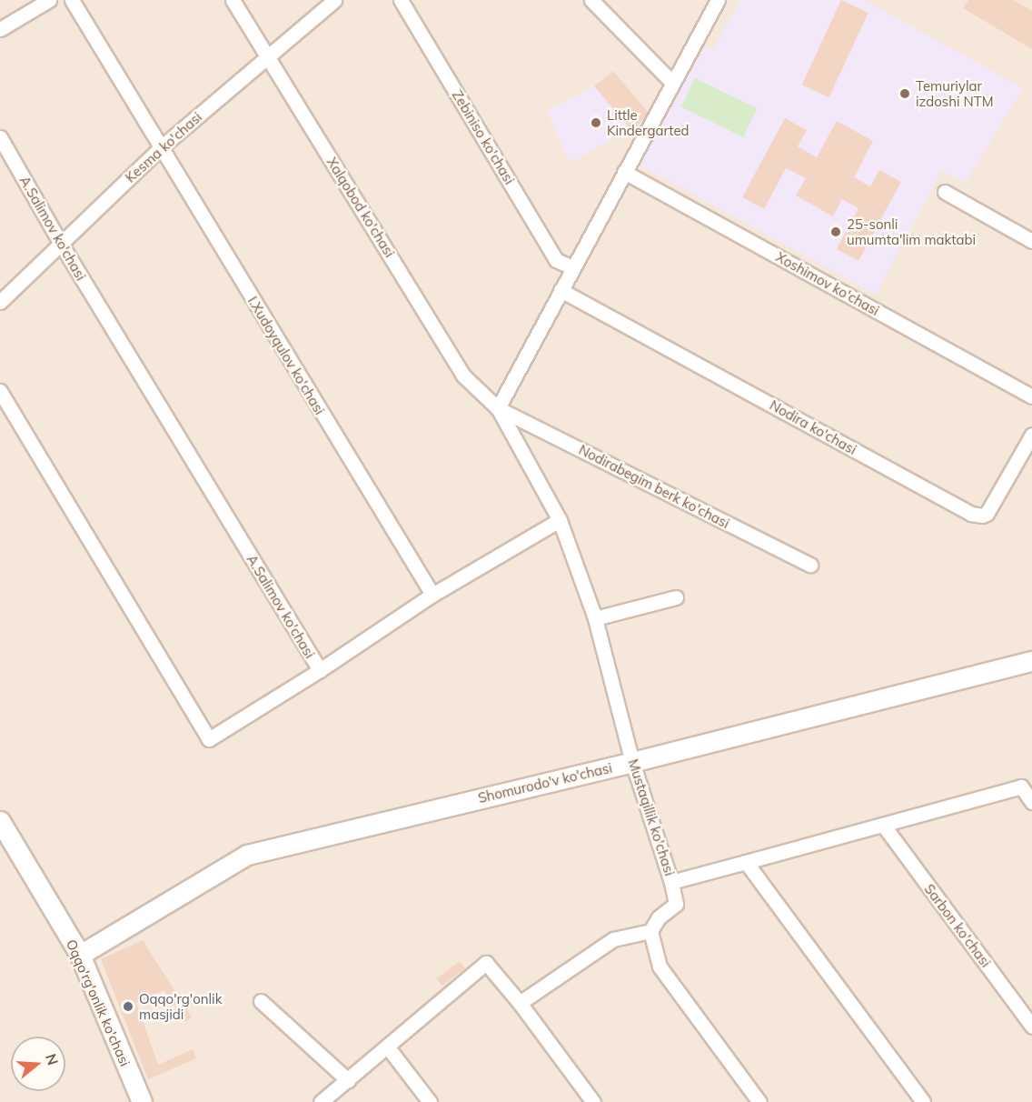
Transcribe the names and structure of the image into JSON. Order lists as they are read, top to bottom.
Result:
{
  "streets": {
    "street": [
      "Zebiniso ko'chasi",
      "Kesma ko'chasi",
      "Xalqobod ko'chasi",
      "A.Salimov ko'chasi",
      "Xoshimov ko'chasi",
      "I.Xudoyqulov ko'chasi",
      "Nodira ko'chasi",
      "Nodirabegim berk ko'chasi",
      "Shomurodo'v ko'chasi",
      "Mustaqillik ko'chasi",
      "Sarbon ko'chasi",
      "Oqqo'rg'onlik ko'chasi"
    ]
  },
  "crossings": [
    ["Kesma ko'chasi", "Xalqobod ko'chasi"],
    ["Kesma ko'chasi", "A.Salimov ko'chasi"],
    ["Kesma ko'chasi", "I.Xudoyqulov ko'chasi"],
    ["Xalqobod ko'chasi", "Nodirabegim berk ko'chasi"],
    ["Xalqobod ko'chasi", "Mustaqillik ko'chasi"],
    ["Nodirabegim berk ko'chasi", "Mustaqillik ko'chasi"],
    ["Shomurodo'v ko'chasi", "Mustaqillik ko'chasi"],
    ["Shomurodo'v ko'chasi", "Oqqo'rg'onlik ko'chasi"]
  ],
  "places": [
    "Temuriylar izdoshi NTM",
    "Little Kindergarted",
    "25-sonli umumta'lim maktabi",
    "Oqqo'rg'onlik masjidi"
  ],
  "north": "right"
}
